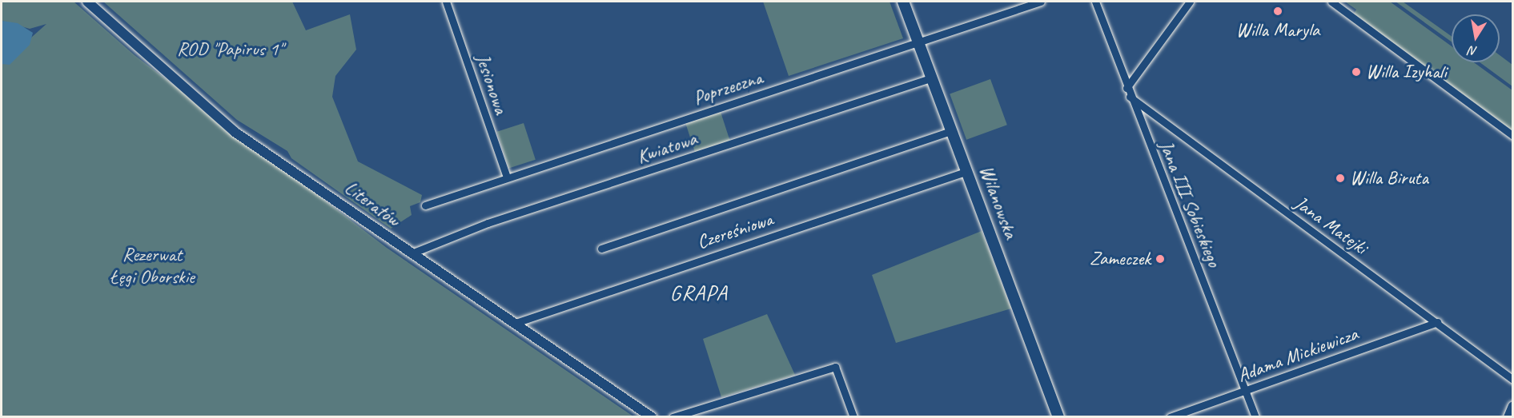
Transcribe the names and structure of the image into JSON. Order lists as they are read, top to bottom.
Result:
{
  "streets": {
    "main road": ["Wilanowska"],
    "street": [
      "Jesionowa",
      "Poprzeczna",
      "Kwiatowa",
      "Literatów",
      "Jana III Sobieskiego",
      "Jana Matejki",
      "Czereśniowa",
      "Adama Mickiewicza"
    ]
  },
  "crossings": [
    ["Jesionowa", "Poprzeczna"],
    ["Poprzeczna", "Wilanowska"],
    ["Kwiatowa", "Wilanowska"],
    ["Kwiatowa", "Literatów"],
    ["Wilanowska", "Czereśniowa"],
    ["Literatów", "Czereśniowa"],
    ["Jana III Sobieskiego", "Jana Matejki"],
    ["Jana III Sobieskiego", "Adama Mickiewicza"],
    ["Jana Matejki", "Adama Mickiewicza"]
  ],
  "districts": ["GRAPA"],
  "parks": ["ROD \"Papirus 1\"", "Rezerwat Łęgi Oborskie"],
  "places": [
    "Willa Maryla",
    "Willa Izyhali",
    "Willa Biruta",
    "Zameczek"
  ],
  "north": "bottom"
}
